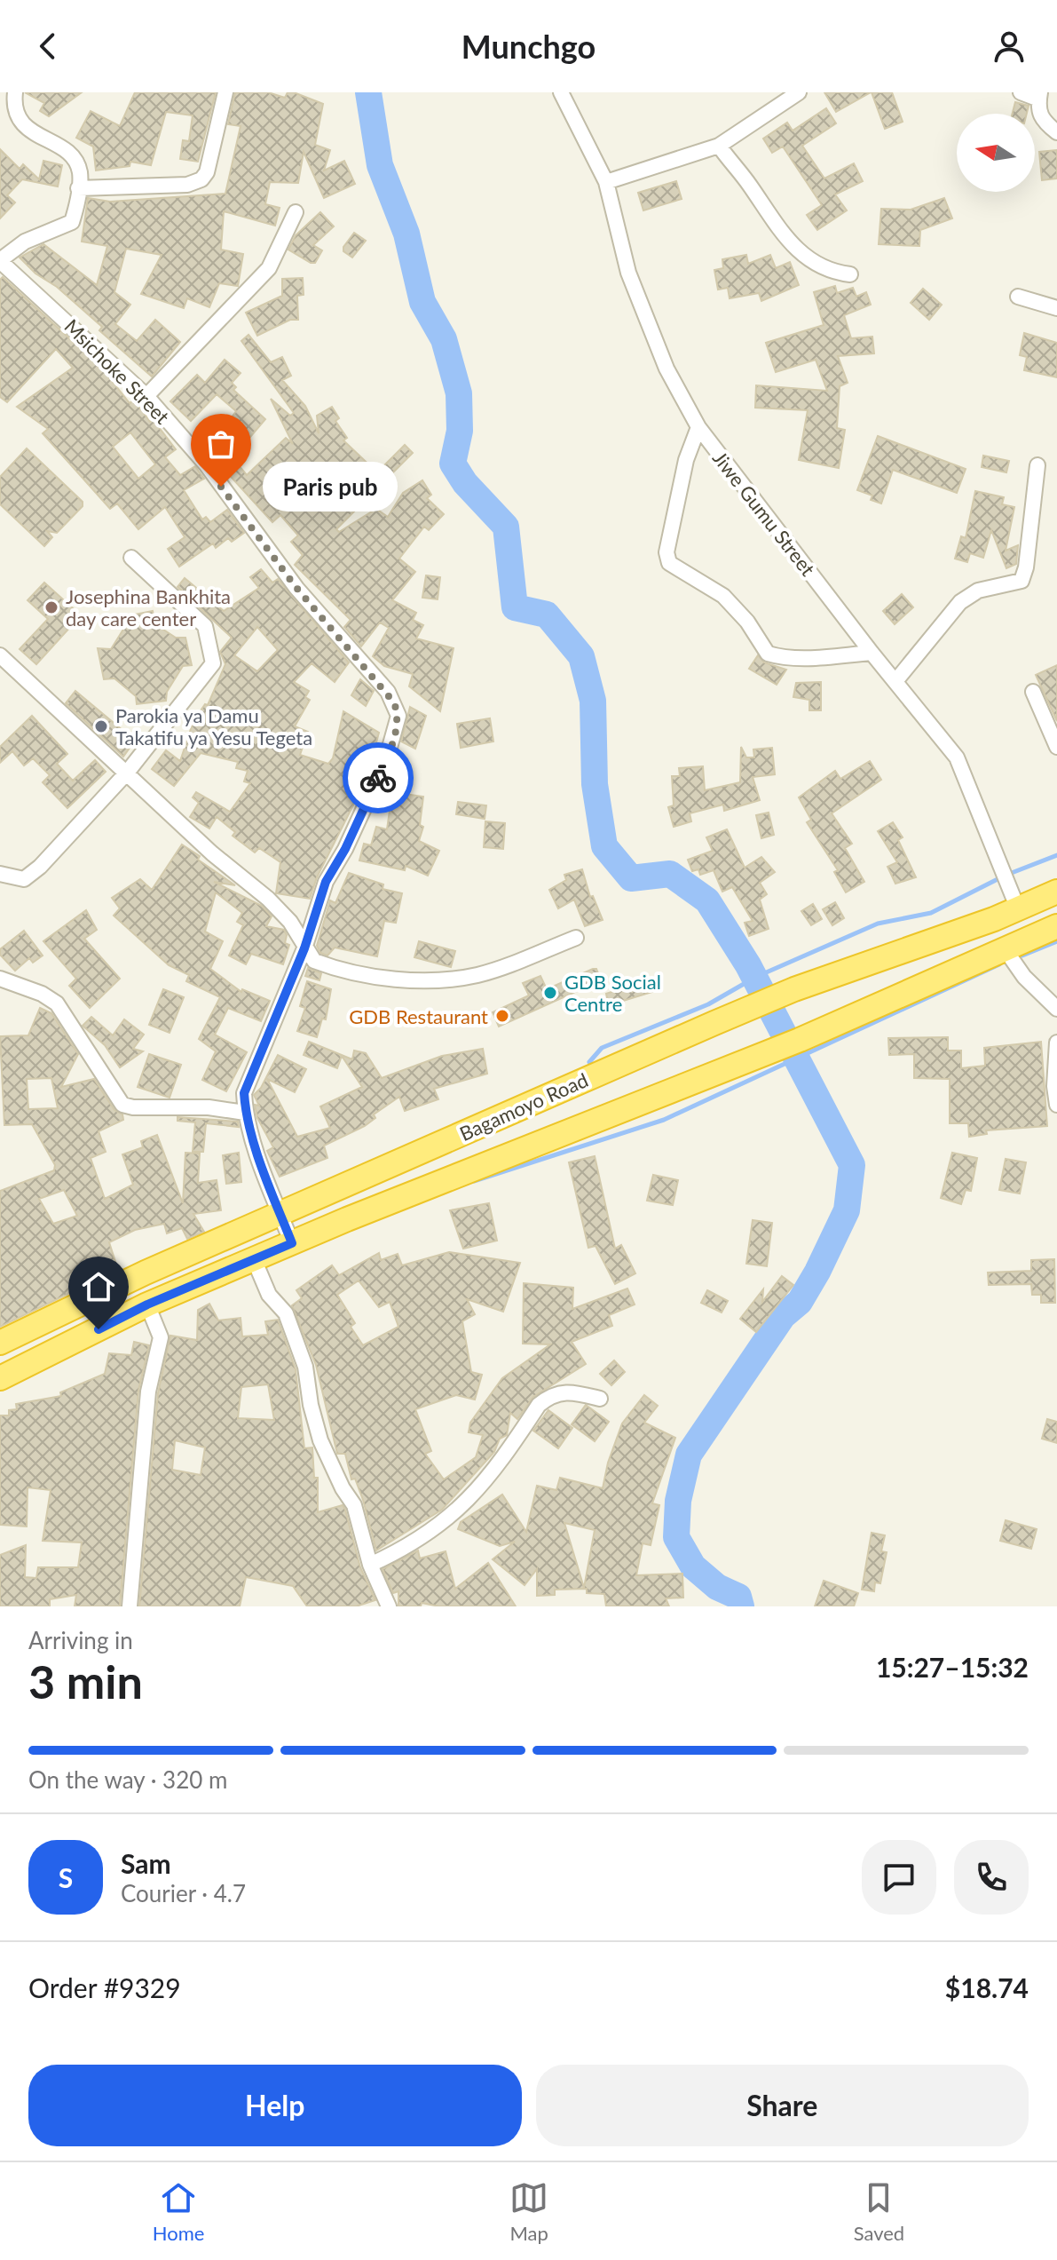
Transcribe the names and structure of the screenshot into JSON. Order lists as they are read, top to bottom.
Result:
{
  "streets": {
    "highway": ["Bagamoyo Road"],
    "street": ["Msichoke Street", "Jiwe Gumu Street"]
  },
  "crossings": [
    ["Msichoke Street", "Bagamoyo Road"],
    ["Jiwe Gumu Street", "Bagamoyo Road"]
  ],
  "places": [
    "Paris pub",
    "Josephina Bankhita day care center",
    "Parokia ya Damu Takatifu ya Yesu Tegeta",
    "GDB Social Centre",
    "GDB Restaurant"
  ],
  "north": "left",
  "page": {
    "header": "Munchgo",
    "bubble": "Paris pub",
    "heading": ["3 min", "Arriving in", "15:27–15:32"],
    "panel": [
      "Sam",
      "Courier · 4.7",
      "Order #9329",
      "$18.74"
    ],
    "bar": "On the way · 320 m",
    "round": "S",
    "buttons": ["Help", "Share"],
    "tabs": ["Home", "Map", "Saved"]
  }
}
